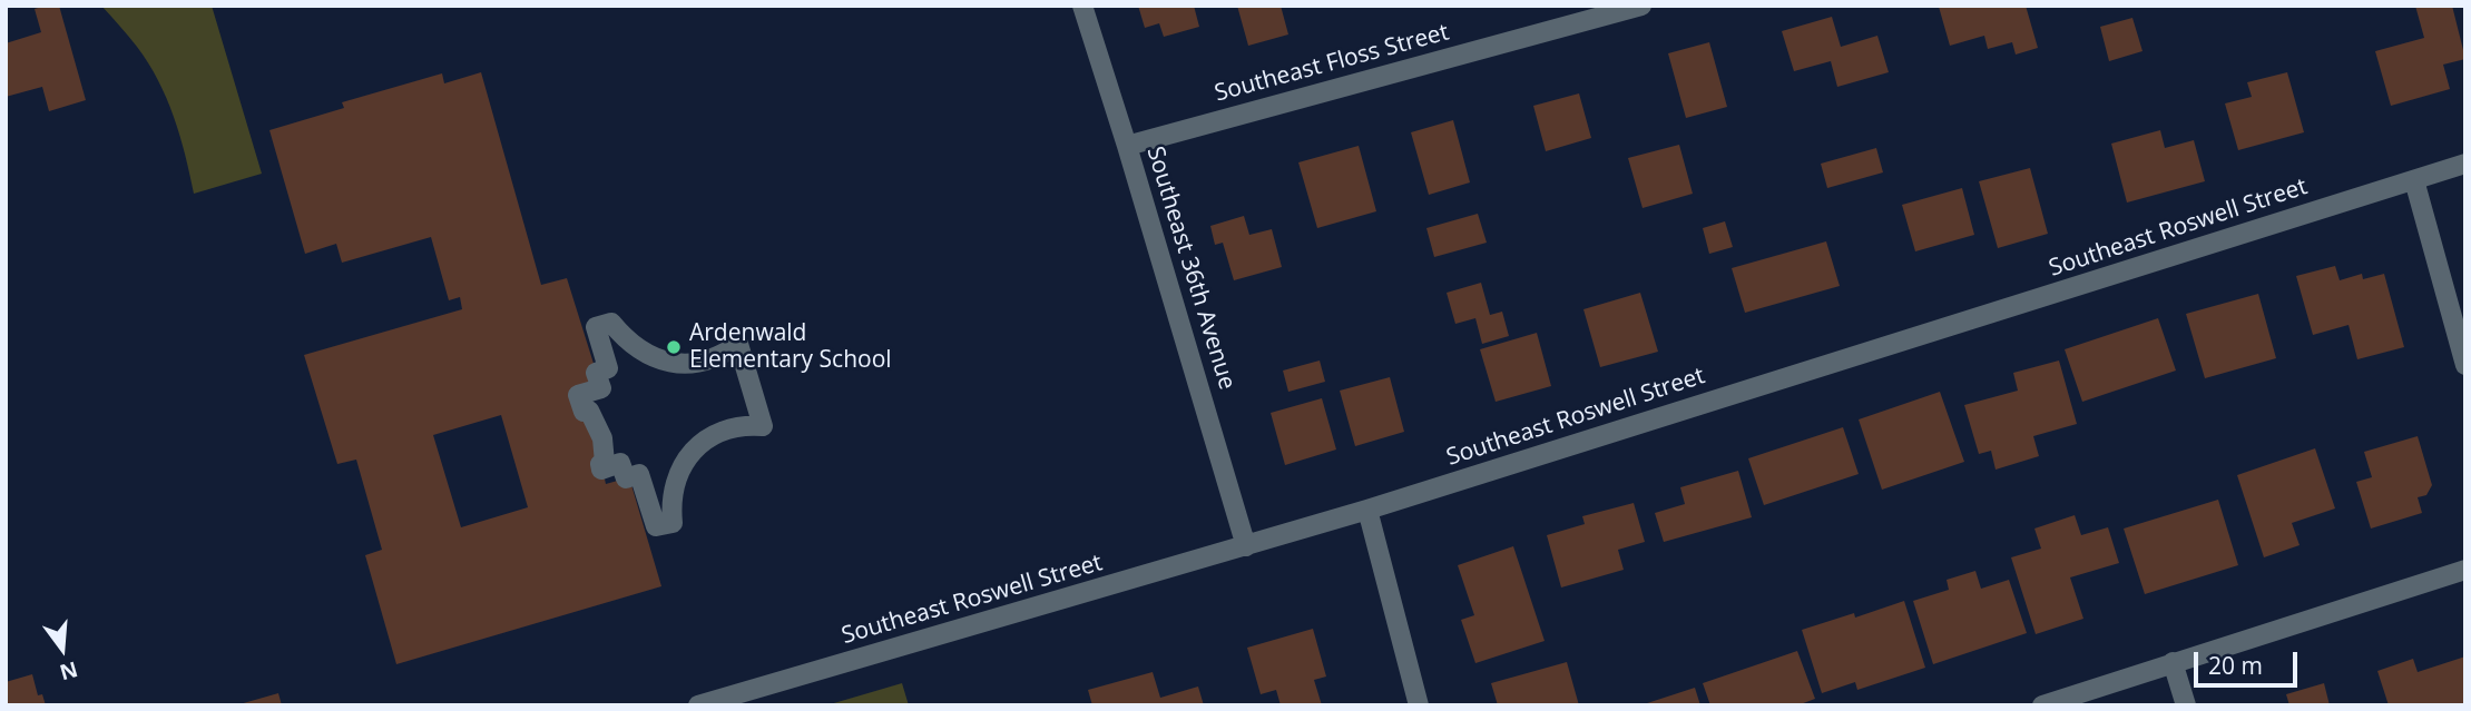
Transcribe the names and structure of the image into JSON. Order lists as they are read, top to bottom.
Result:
{
  "streets": {
    "street": ["Southeast Floss Street", "Southeast Roswell Street", "Southeast 36th Avenue"]
  },
  "crossings": [
    ["Southeast Floss Street", "Southeast 36th Avenue"],
    ["Southeast Roswell Street", "Southeast 36th Avenue"]
  ],
  "places": ["Ardenwald Elementary School"],
  "scale_bar": "20 m",
  "north": "bottom"
}
